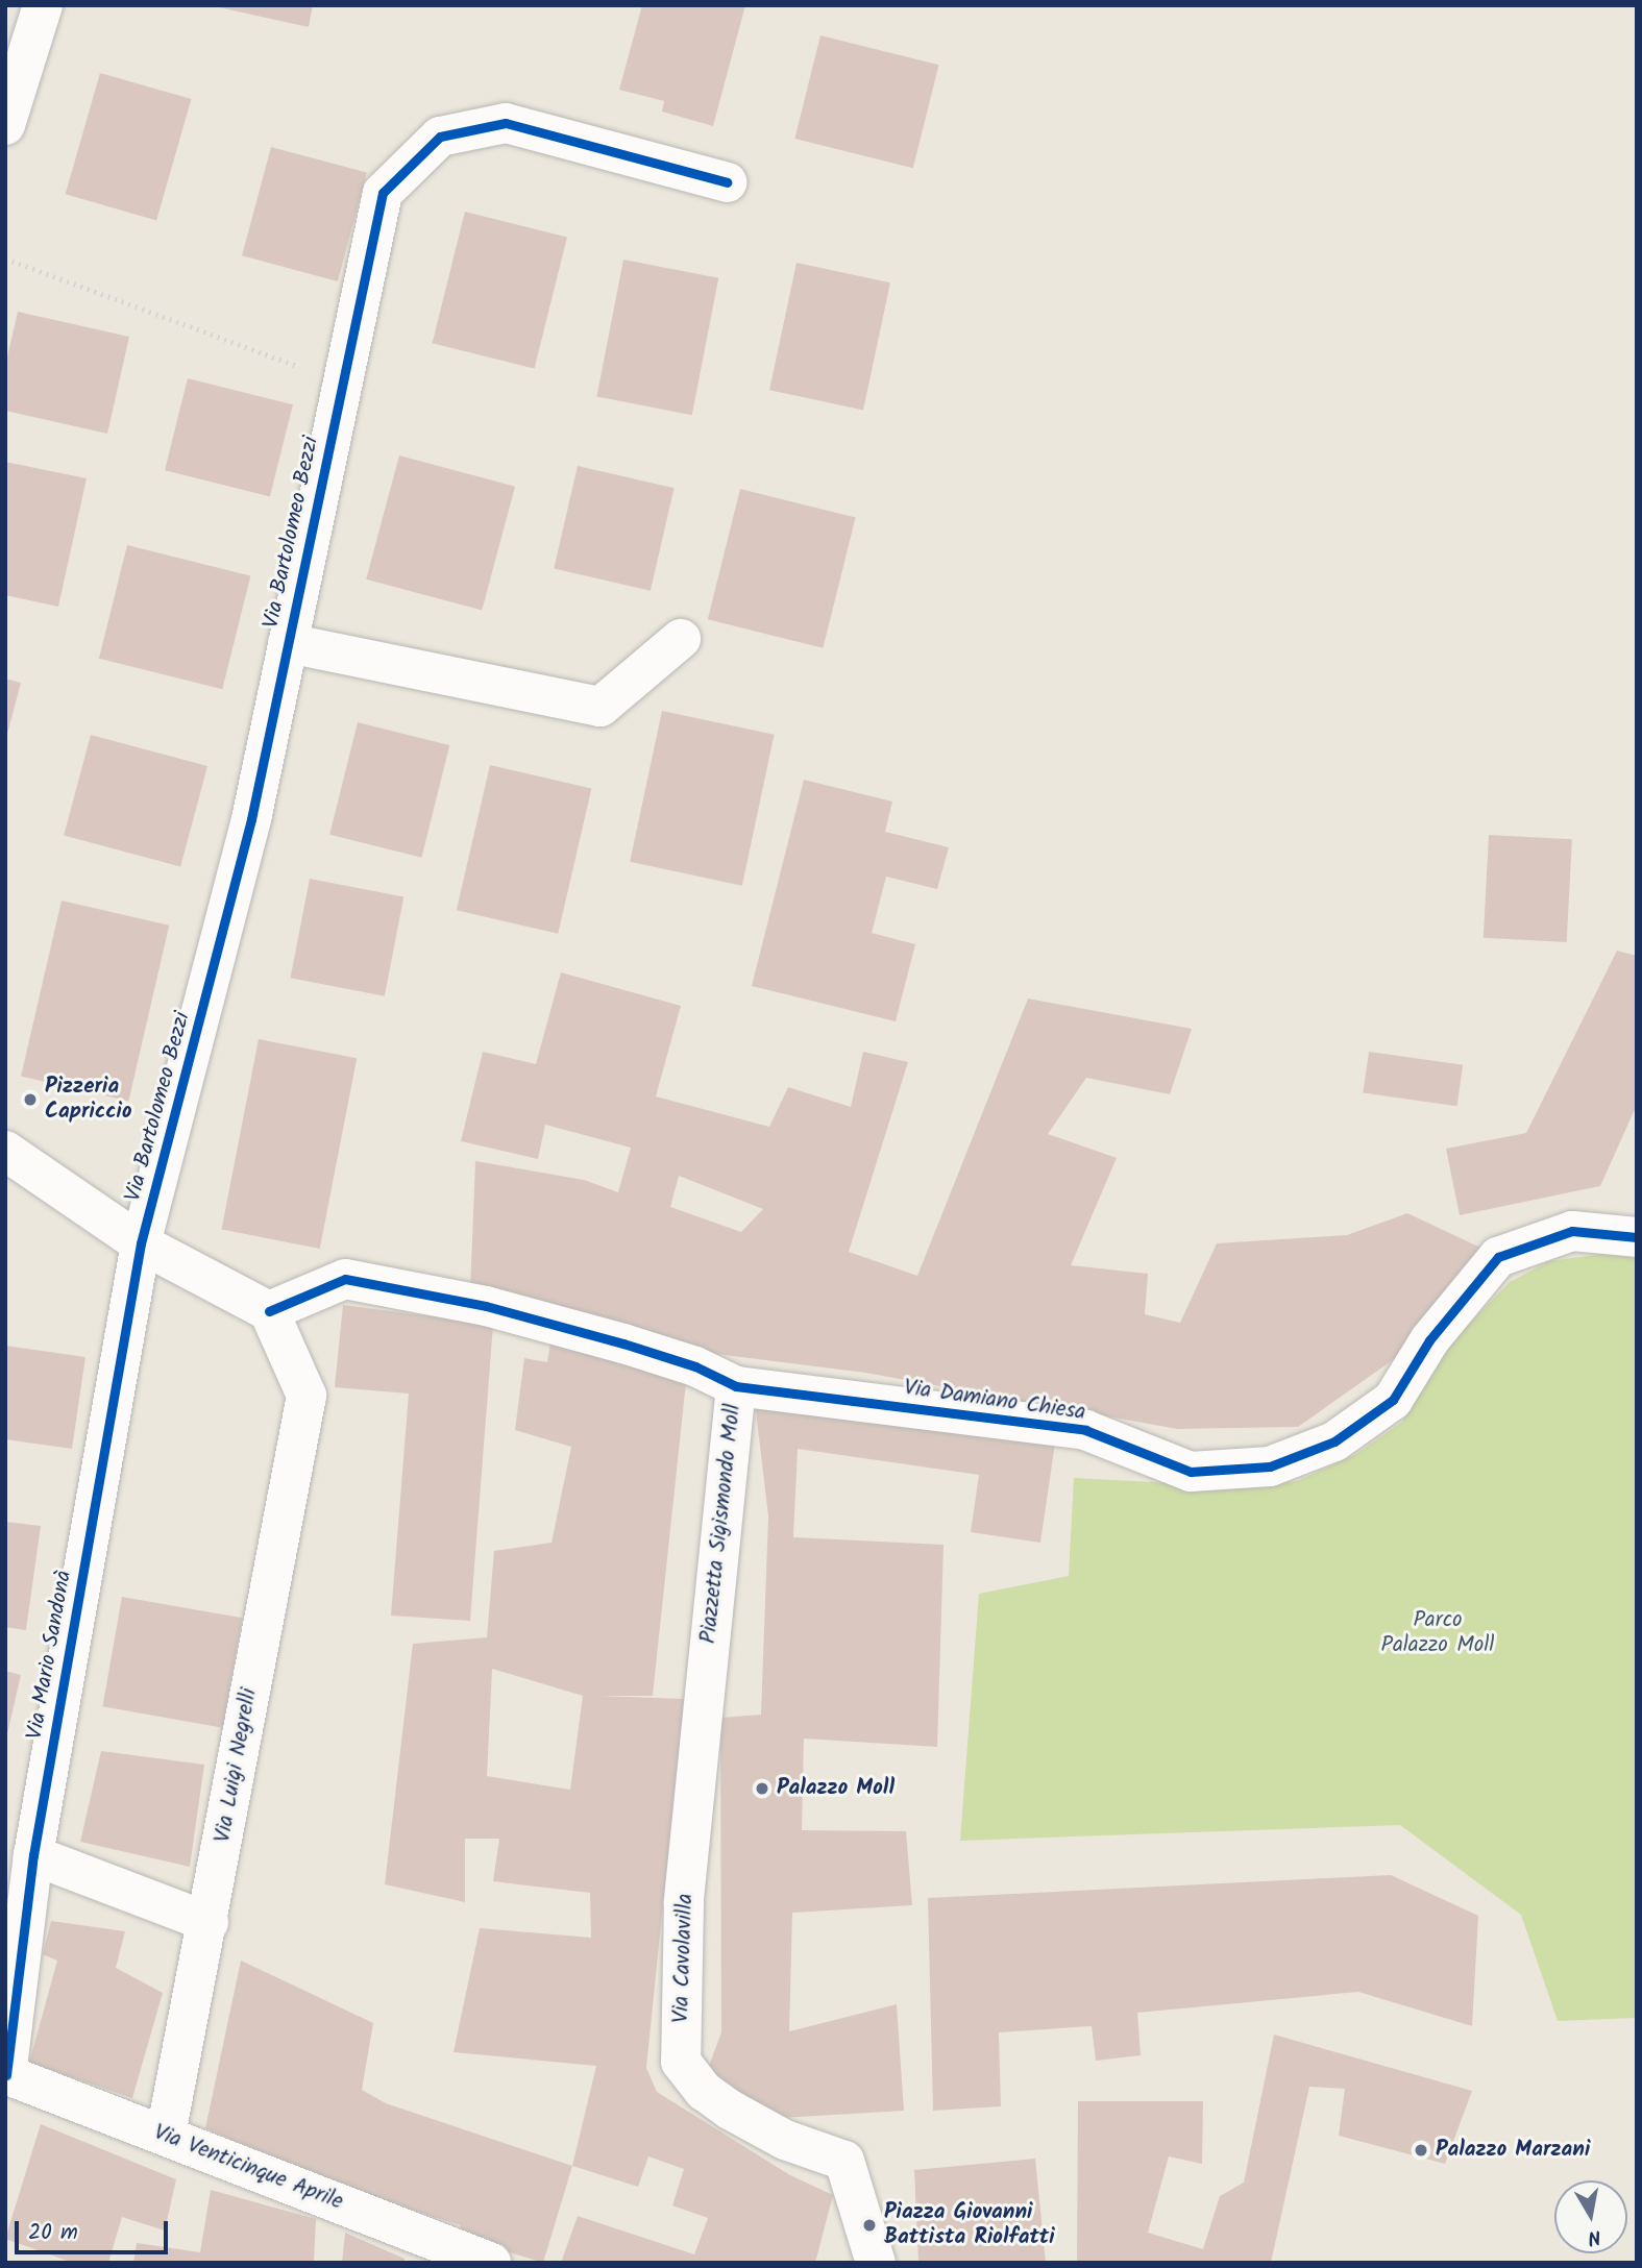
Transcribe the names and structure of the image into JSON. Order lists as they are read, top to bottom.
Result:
{
  "streets": {
    "street": [
      "Via Bartolomeo Bezzi",
      "Via Damiano Chiesa",
      "Piazzetta Sigismondo Moll",
      "Via Mario Sandonà",
      "Via Luigi Negrelli",
      "Via Cavolavilla",
      "Via Venticinque Aprile"
    ]
  },
  "crossings": [
    ["Via Bartolomeo Bezzi", "Via Mario Sandonà"],
    ["Via Damiano Chiesa", "Piazzetta Sigismondo Moll"],
    ["Via Damiano Chiesa", "Via Luigi Negrelli"],
    ["Piazzetta Sigismondo Moll", "Via Cavolavilla"],
    ["Via Mario Sandonà", "Via Venticinque Aprile"],
    ["Via Luigi Negrelli", "Via Venticinque Aprile"]
  ],
  "parks": ["Parco Palazzo Moll"],
  "places": [
    "Pizzeria Capriccio",
    "Palazzo Moll",
    "Palazzo Marzani",
    "Piazza Giovanni Battista Riolfatti"
  ],
  "scale_bar": "20 m",
  "north": "bottom"
}
